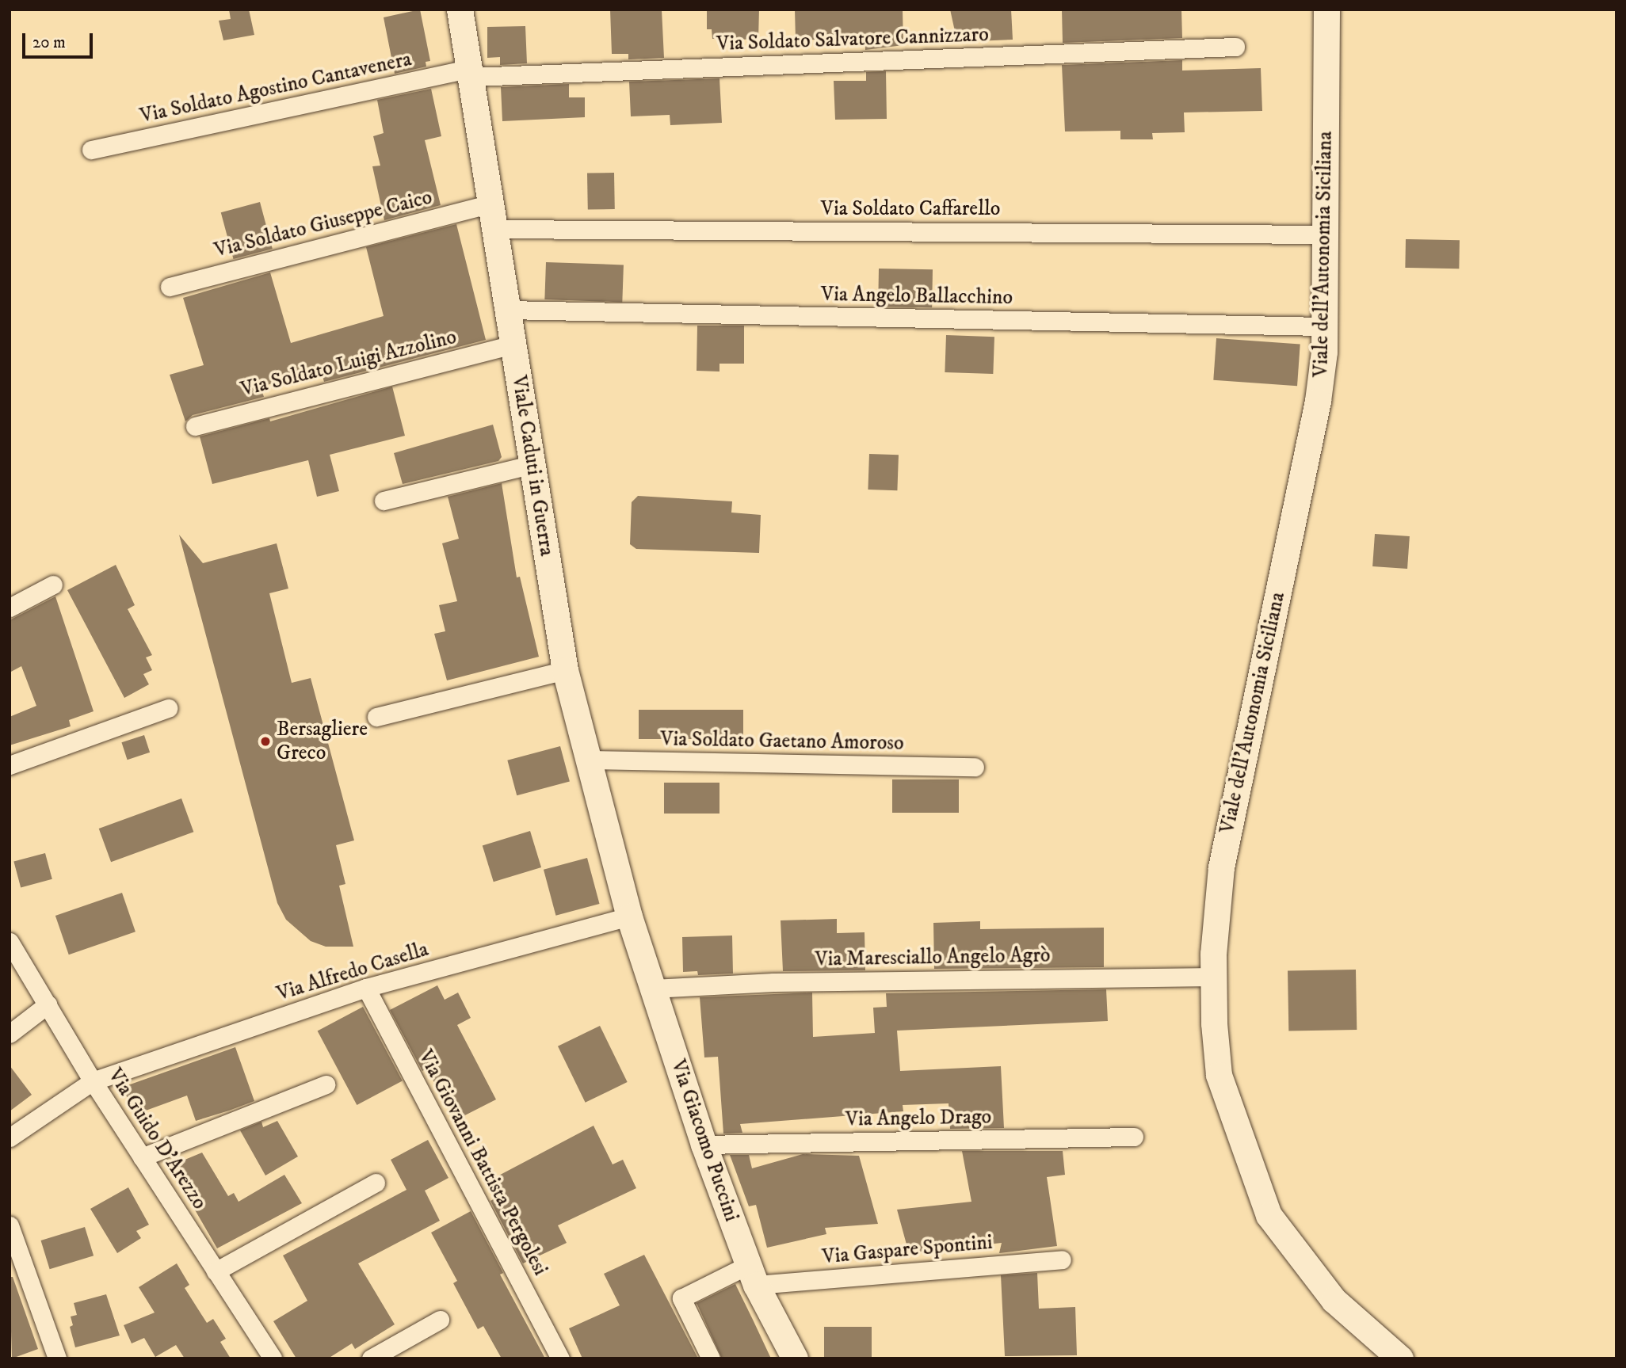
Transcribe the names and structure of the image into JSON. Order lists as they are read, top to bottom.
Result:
{
  "streets": {
    "street": [
      "Via Soldato Salvatore Cannizzaro",
      "Via Soldato Agostino Cantavenera",
      "Via Soldato Caffarello",
      "Via Soldato Giuseppe Caico",
      "Viale dell'Autonomia Siciliana",
      "Via Angelo Ballacchino",
      "Via Soldato Luigi Azzolino",
      "Viale Caduti in Guerra",
      "Via Soldato Gaetano Amoroso",
      "Via Maresciallo Angelo Agrò",
      "Via Alfredo Casella",
      "Via Angelo Drago",
      "Via Guido D'Arezzo",
      "Via Giacomo Puccini",
      "Via Giovanni Battista Pergolesi",
      "Via Gaspare Spontini"
    ]
  },
  "crossings": [
    ["Via Soldato Salvatore Cannizzaro", "Via Soldato Agostino Cantavenera"],
    ["Via Soldato Salvatore Cannizzaro", "Viale Caduti in Guerra"],
    ["Via Soldato Agostino Cantavenera", "Viale Caduti in Guerra"],
    ["Via Soldato Caffarello", "Via Soldato Giuseppe Caico"],
    ["Via Soldato Caffarello", "Viale dell'Autonomia Siciliana"],
    ["Via Soldato Caffarello", "Viale Caduti in Guerra"],
    ["Via Soldato Giuseppe Caico", "Viale Caduti in Guerra"],
    ["Viale dell'Autonomia Siciliana", "Via Angelo Ballacchino"],
    ["Viale dell'Autonomia Siciliana", "Via Maresciallo Angelo Agrò"],
    ["Via Angelo Ballacchino", "Viale Caduti in Guerra"],
    ["Via Soldato Luigi Azzolino", "Viale Caduti in Guerra"],
    ["Viale Caduti in Guerra", "Via Soldato Gaetano Amoroso"],
    ["Viale Caduti in Guerra", "Via Alfredo Casella"],
    ["Viale Caduti in Guerra", "Via Giacomo Puccini"],
    ["Via Maresciallo Angelo Agrò", "Via Giacomo Puccini"],
    ["Via Alfredo Casella", "Via Guido D'Arezzo"],
    ["Via Alfredo Casella", "Via Giacomo Puccini"],
    ["Via Alfredo Casella", "Via Giovanni Battista Pergolesi"],
    ["Via Angelo Drago", "Via Giacomo Puccini"],
    ["Via Giacomo Puccini", "Via Gaspare Spontini"]
  ],
  "places": ["Bersagliere Greco"],
  "scale_bar": "20 m"
}
